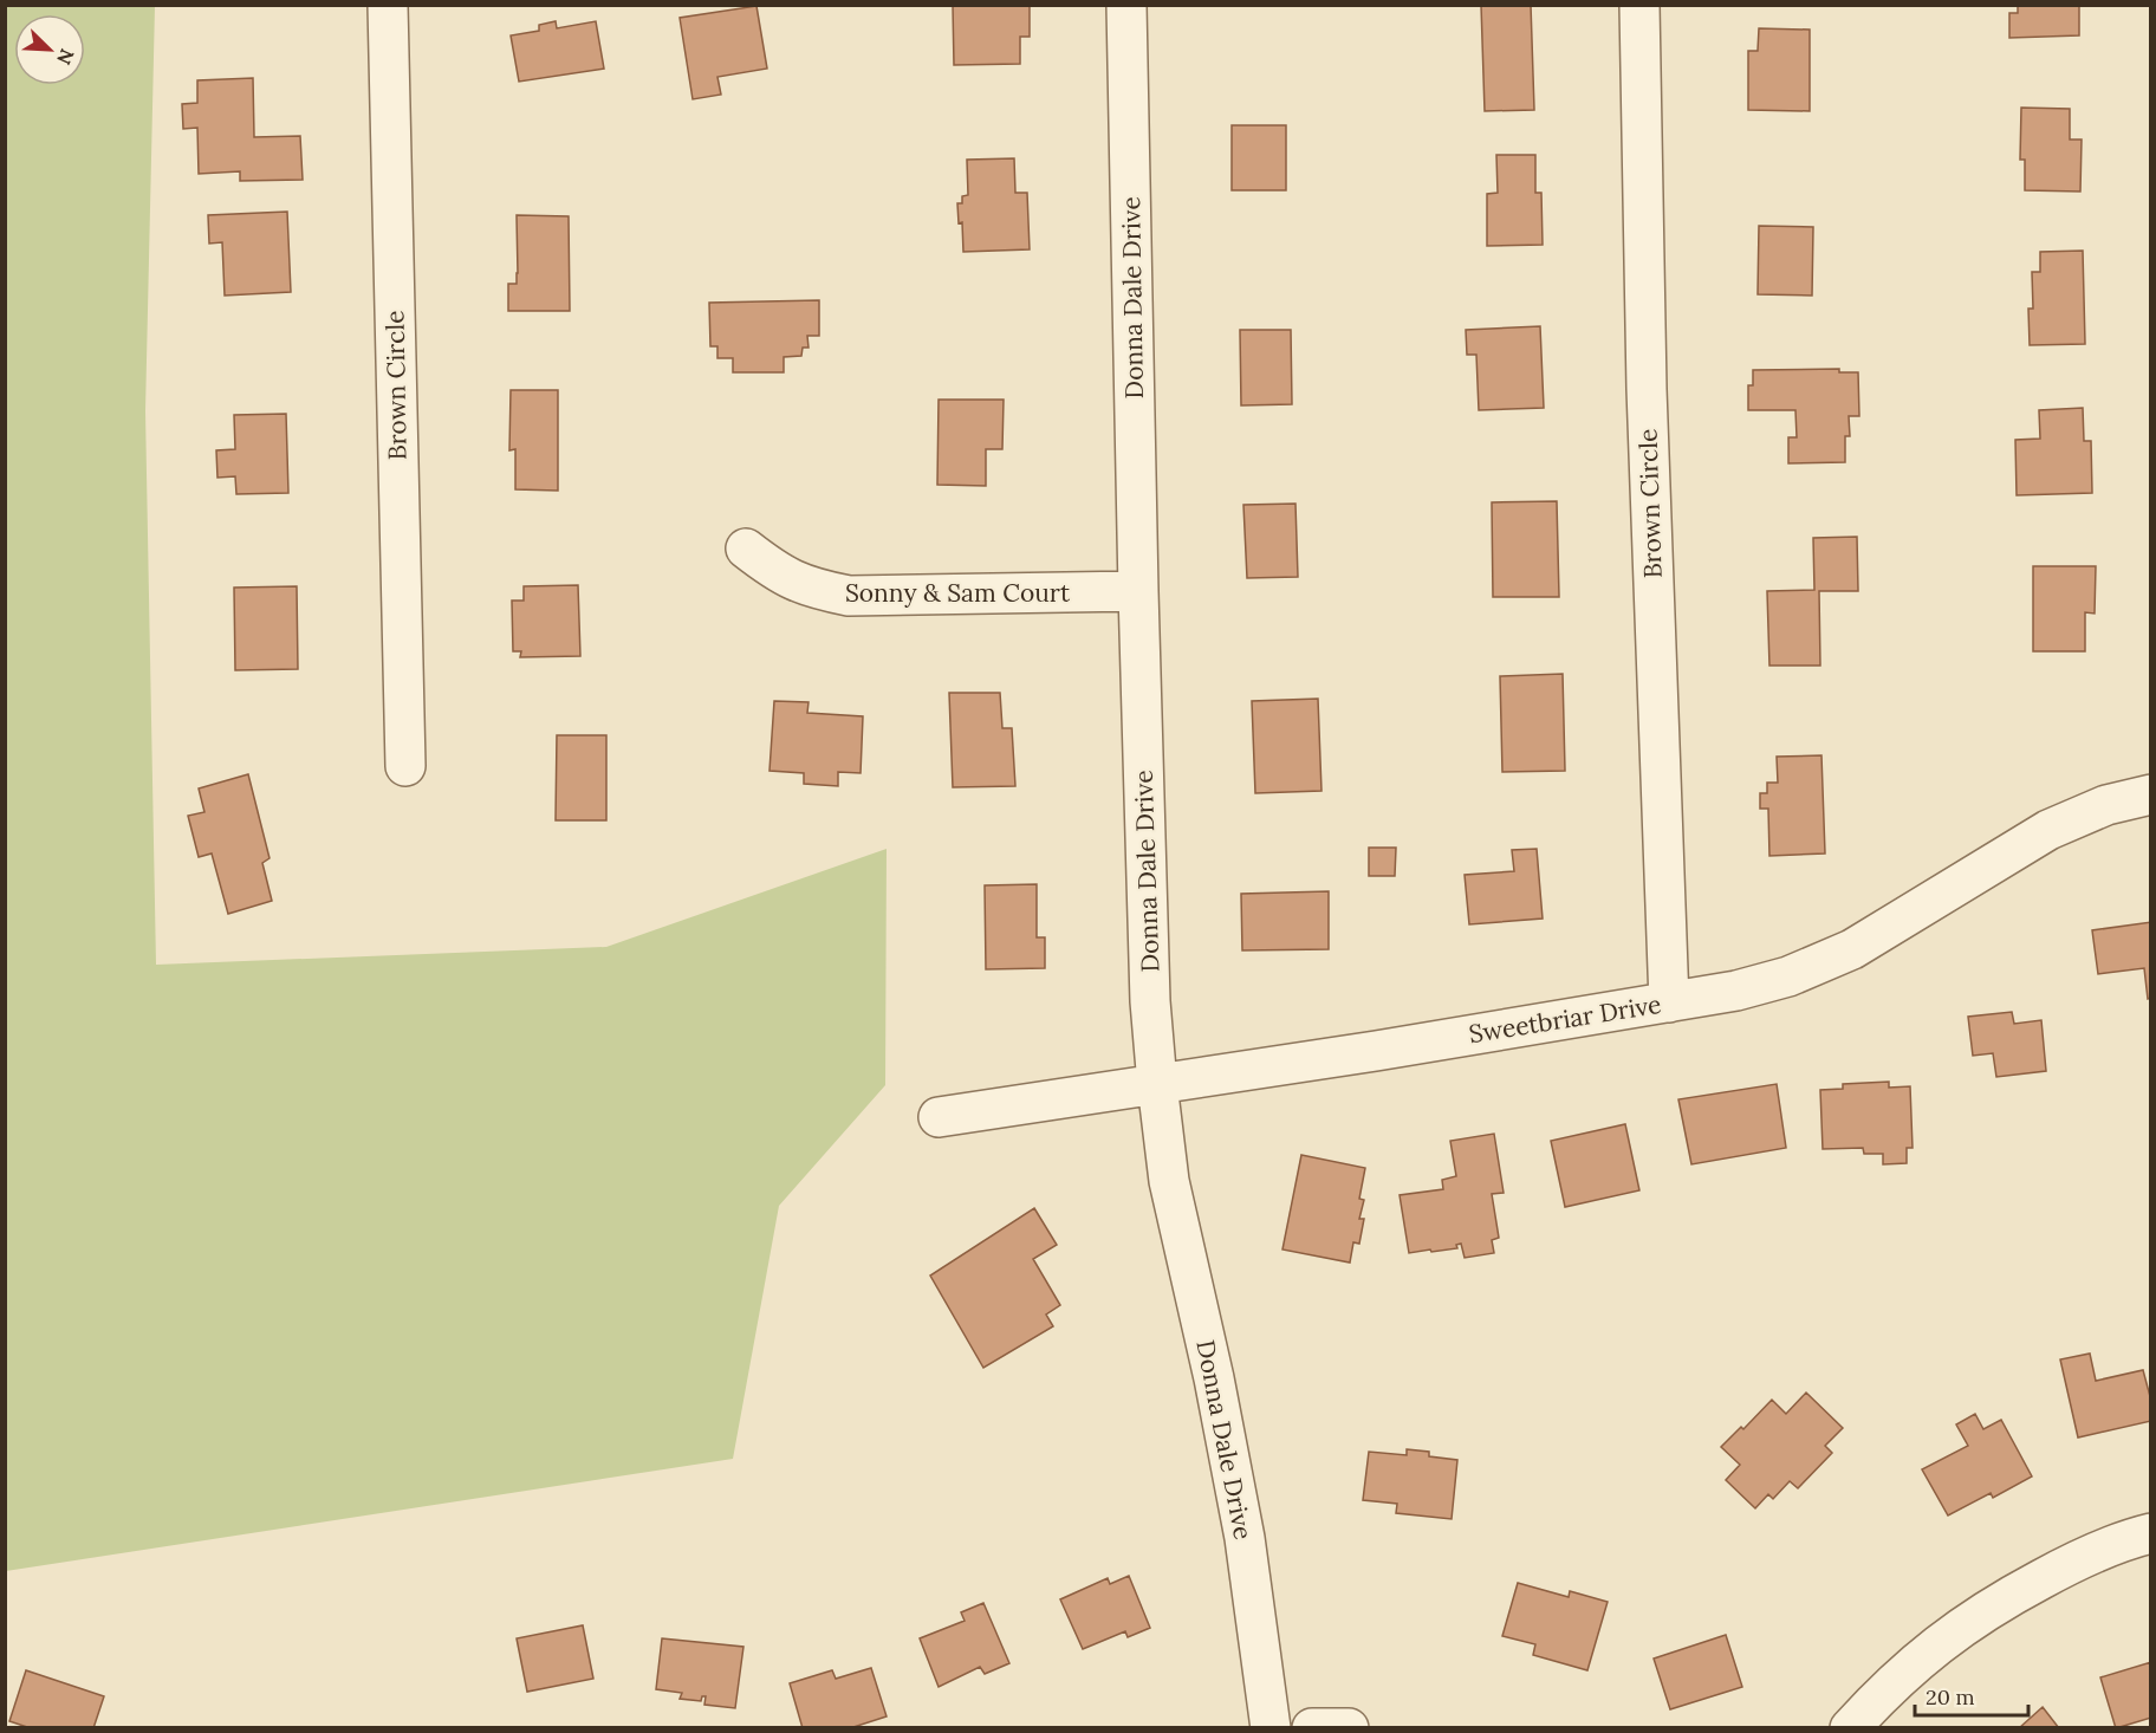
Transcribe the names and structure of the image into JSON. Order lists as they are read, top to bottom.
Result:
{
  "streets": {
    "street": [
      "Donna Dale Drive",
      "Brown Circle",
      "Sonny & Sam Court",
      "Sweetbriar Drive"
    ]
  },
  "crossings": [
    ["Donna Dale Drive", "Sonny & Sam Court"],
    ["Donna Dale Drive", "Sweetbriar Drive"],
    ["Brown Circle", "Sweetbriar Drive"]
  ],
  "scale_bar": "20 m",
  "north": "bottom right"
}
